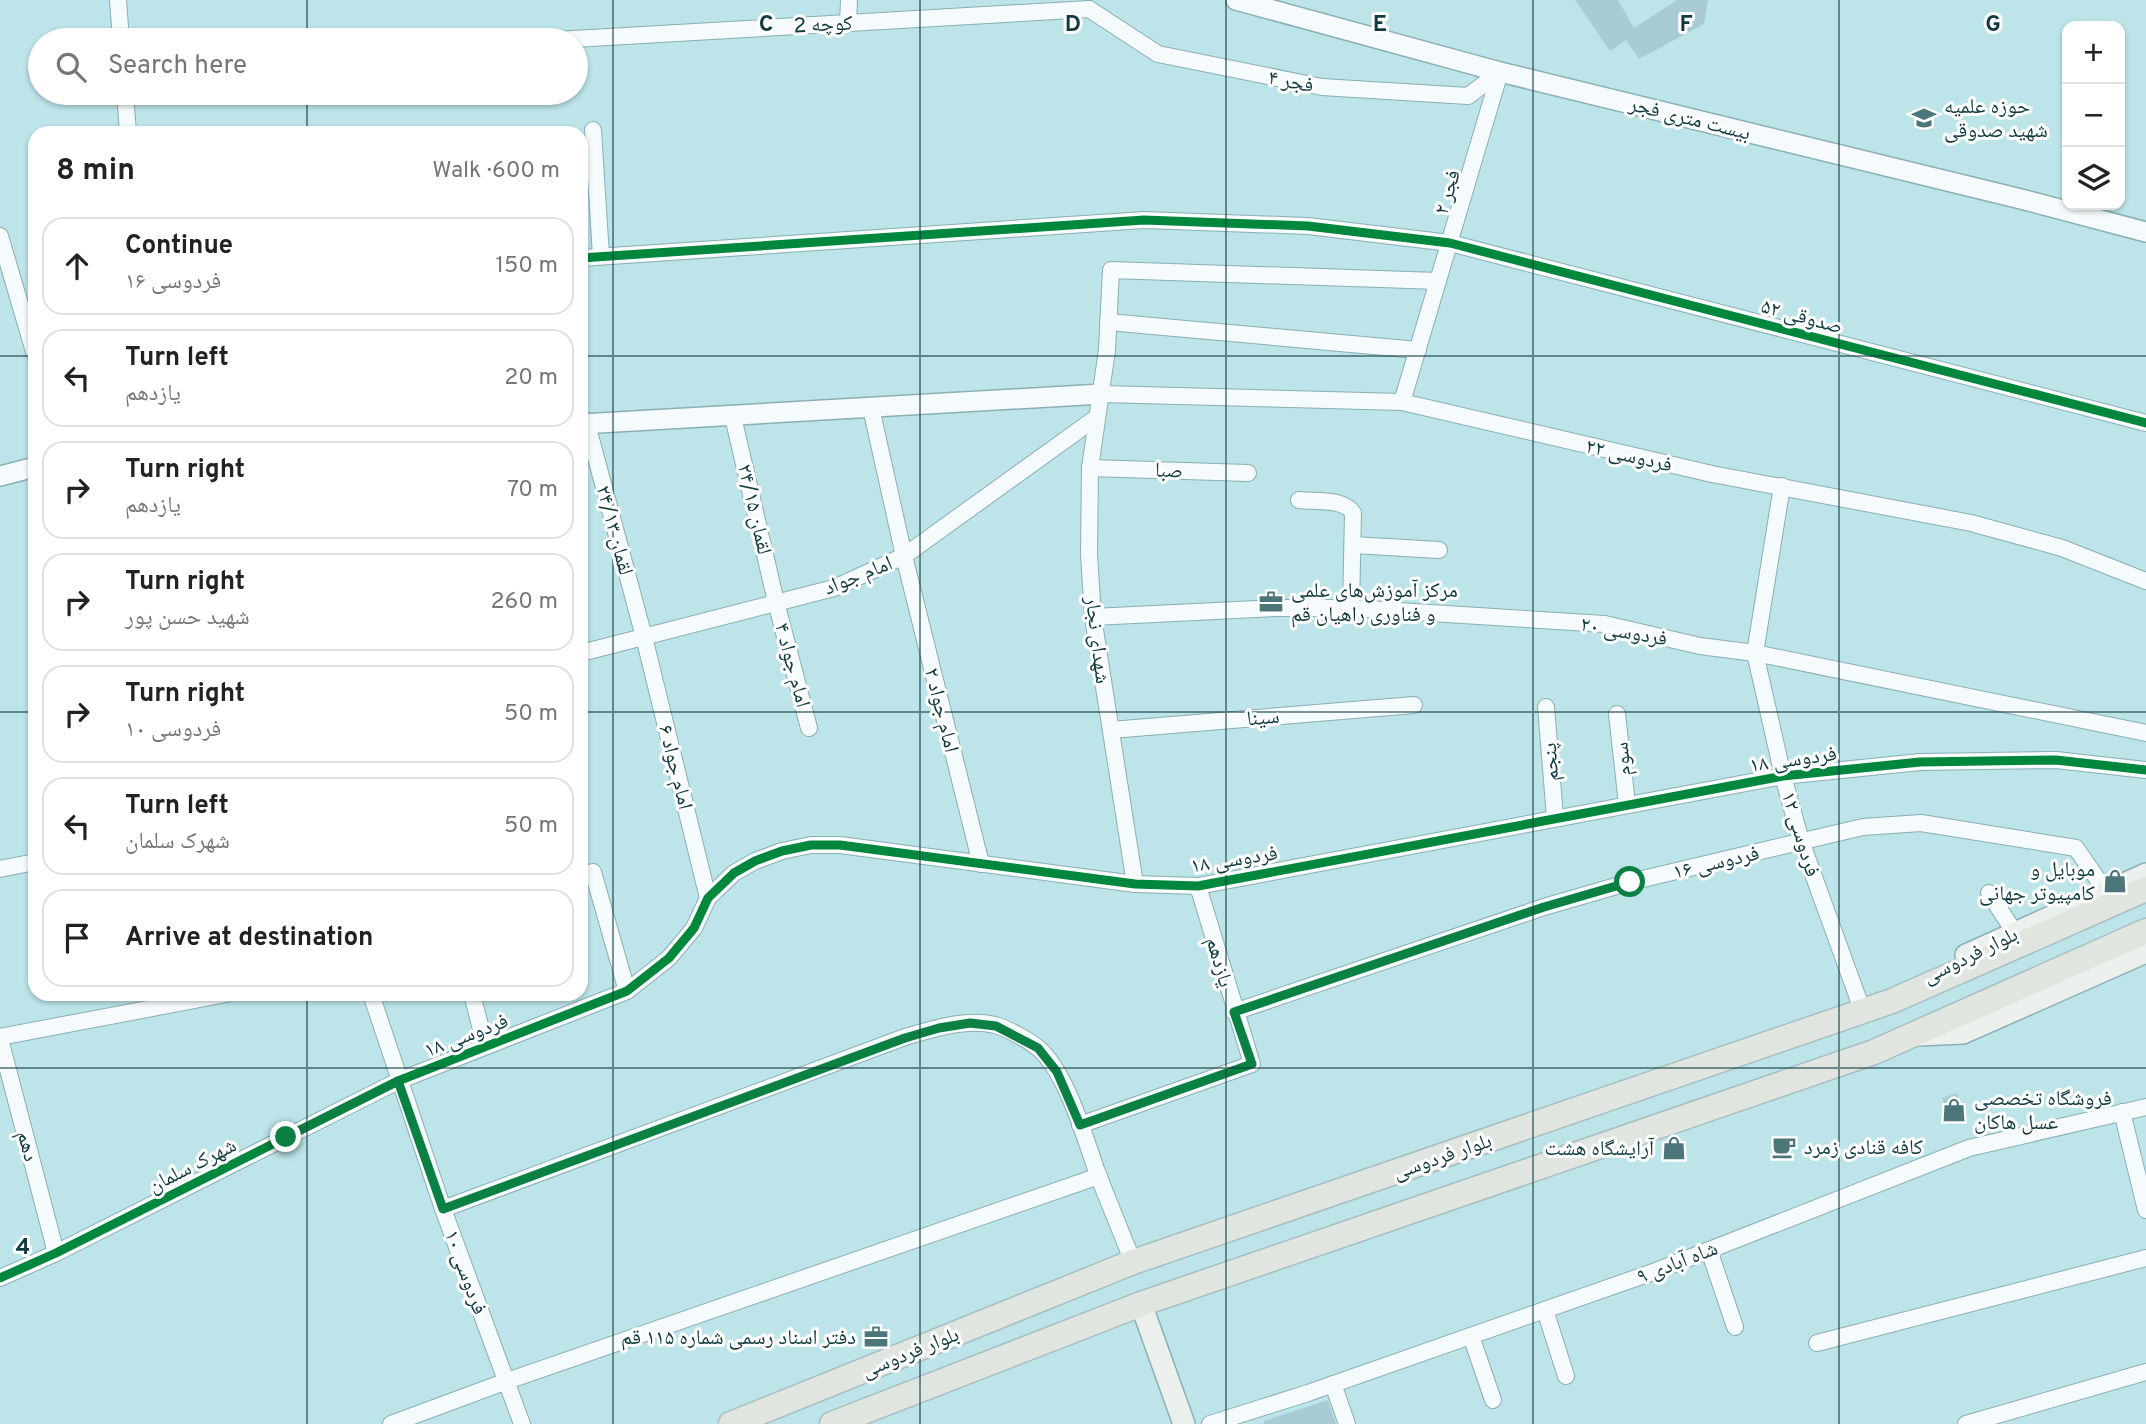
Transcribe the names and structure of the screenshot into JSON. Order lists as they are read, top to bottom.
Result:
{
  "streets": {
    "main road": ["بلوار فردوسی"],
    "street": [
      "کوچه 2",
      "فجر ۴",
      "بیست متری فجر",
      "فجر ۲",
      "صدوقی ۵۲",
      "فردوسی ۲۲",
      "صبا",
      "لقمان ۲۴/۱۵",
      "لقمان ۲۴/۱۳",
      "امام جواد",
      "فردوسی ۲۰",
      "شهدای نجار",
      "امام جواد ۴",
      "امام جواد ۲",
      "سینا",
      "سوم",
      "فردوسی ۱۸",
      "پنجم",
      "امام جواد ۶",
      "فردوسی ۱۲",
      "فردوسی ۱۶",
      "یازدهم",
      "دهم",
      "شهرک سلمان",
      "شاه آبادی ۹",
      "فردوسی ۱۰"
    ]
  },
  "crossings": [
    ["کوچه 2", "فجر ۴"],
    ["فجر ۴", "بیست متری فجر"],
    ["فجر ۴", "فجر ۲"],
    ["بیست متری فجر", "فجر ۲"],
    ["فجر ۲", "صدوقی ۵۲"],
    ["فجر ۲", "فردوسی ۲۲"],
    ["فجر ۲", "شهدای نجار"],
    ["فردوسی ۲۲", "شهدای نجار"],
    ["فردوسی ۲۲", "فردوسی ۱۲"],
    ["صبا", "شهدای نجار"],
    ["لقمان ۲۴/۱۵", "امام جواد"],
    ["لقمان ۲۴/۱۵", "امام جواد ۴"],
    ["لقمان ۲۴/۱۳", "امام جواد"],
    ["لقمان ۲۴/۱۳", "امام جواد ۶"],
    ["امام جواد", "شهدای نجار"],
    ["امام جواد", "امام جواد ۴"],
    ["امام جواد", "امام جواد ۲"],
    ["امام جواد", "امام جواد ۶"],
    ["فردوسی ۲۰", "شهدای نجار"],
    ["فردوسی ۲۰", "فردوسی ۱۲"],
    ["شهدای نجار", "سینا"],
    ["شهدای نجار", "فردوسی ۱۸"],
    ["امام جواد ۲", "فردوسی ۱۸"],
    ["سوم", "فردوسی ۱۸"],
    ["فردوسی ۱۸", "پنجم"],
    ["فردوسی ۱۸", "امام جواد ۶"],
    ["فردوسی ۱۸", "فردوسی ۱۲"],
    ["فردوسی ۱۸", "یازدهم"],
    ["فردوسی ۱۸", "شهرک سلمان"],
    ["فردوسی ۱۸", "فردوسی ۱۰"],
    ["فردوسی ۱۲", "فردوسی ۱۶"],
    ["فردوسی ۱۲", "بلوار فردوسی"],
    ["فردوسی ۱۶", "بلوار فردوسی"],
    ["فردوسی ۱۶", "یازدهم"],
    ["دهم", "شهرک سلمان"],
    ["شهرک سلمان", "فردوسی ۱۰"]
  ],
  "places": {
    "school or university": ["حوزه علمیه شهید صدوقی"],
    "office": ["مرکز آموزش‌های علمی و فناوری راهیان قم", "دفتر اسناد رسمی شماره ۱۱۵ قم"],
    "shop": ["موبایل و کامپیوتر جهانی", "فروشگاه تخصصی عسل هاکان", "آرایشگاه هشت"],
    "cafe": ["کافه قنادی زمرد"]
  },
  "page": {
    "map_buttons": ["+", "−"],
    "search": "Search here",
    "heading": ["8 min", "Walk · 600 m"],
    "list": [
      ["Continue", "فردوسی ۱۶", "150 m"],
      ["Turn left", "یازدهم", "20 m"],
      ["Turn right", "یازدهم", "70 m"],
      ["Turn right", "شهید حسن پور", "260 m"],
      ["Turn right", "فردوسی ۱۰", "50 m"],
      ["Turn left", "شهرک سلمان", "50 m"],
      "Arrive at destination"
    ]
  },
  "grid": {
    "columns": [
      "C",
      "D",
      "E",
      "F",
      "G"
    ],
    "rows": ["4"]
  }
}
